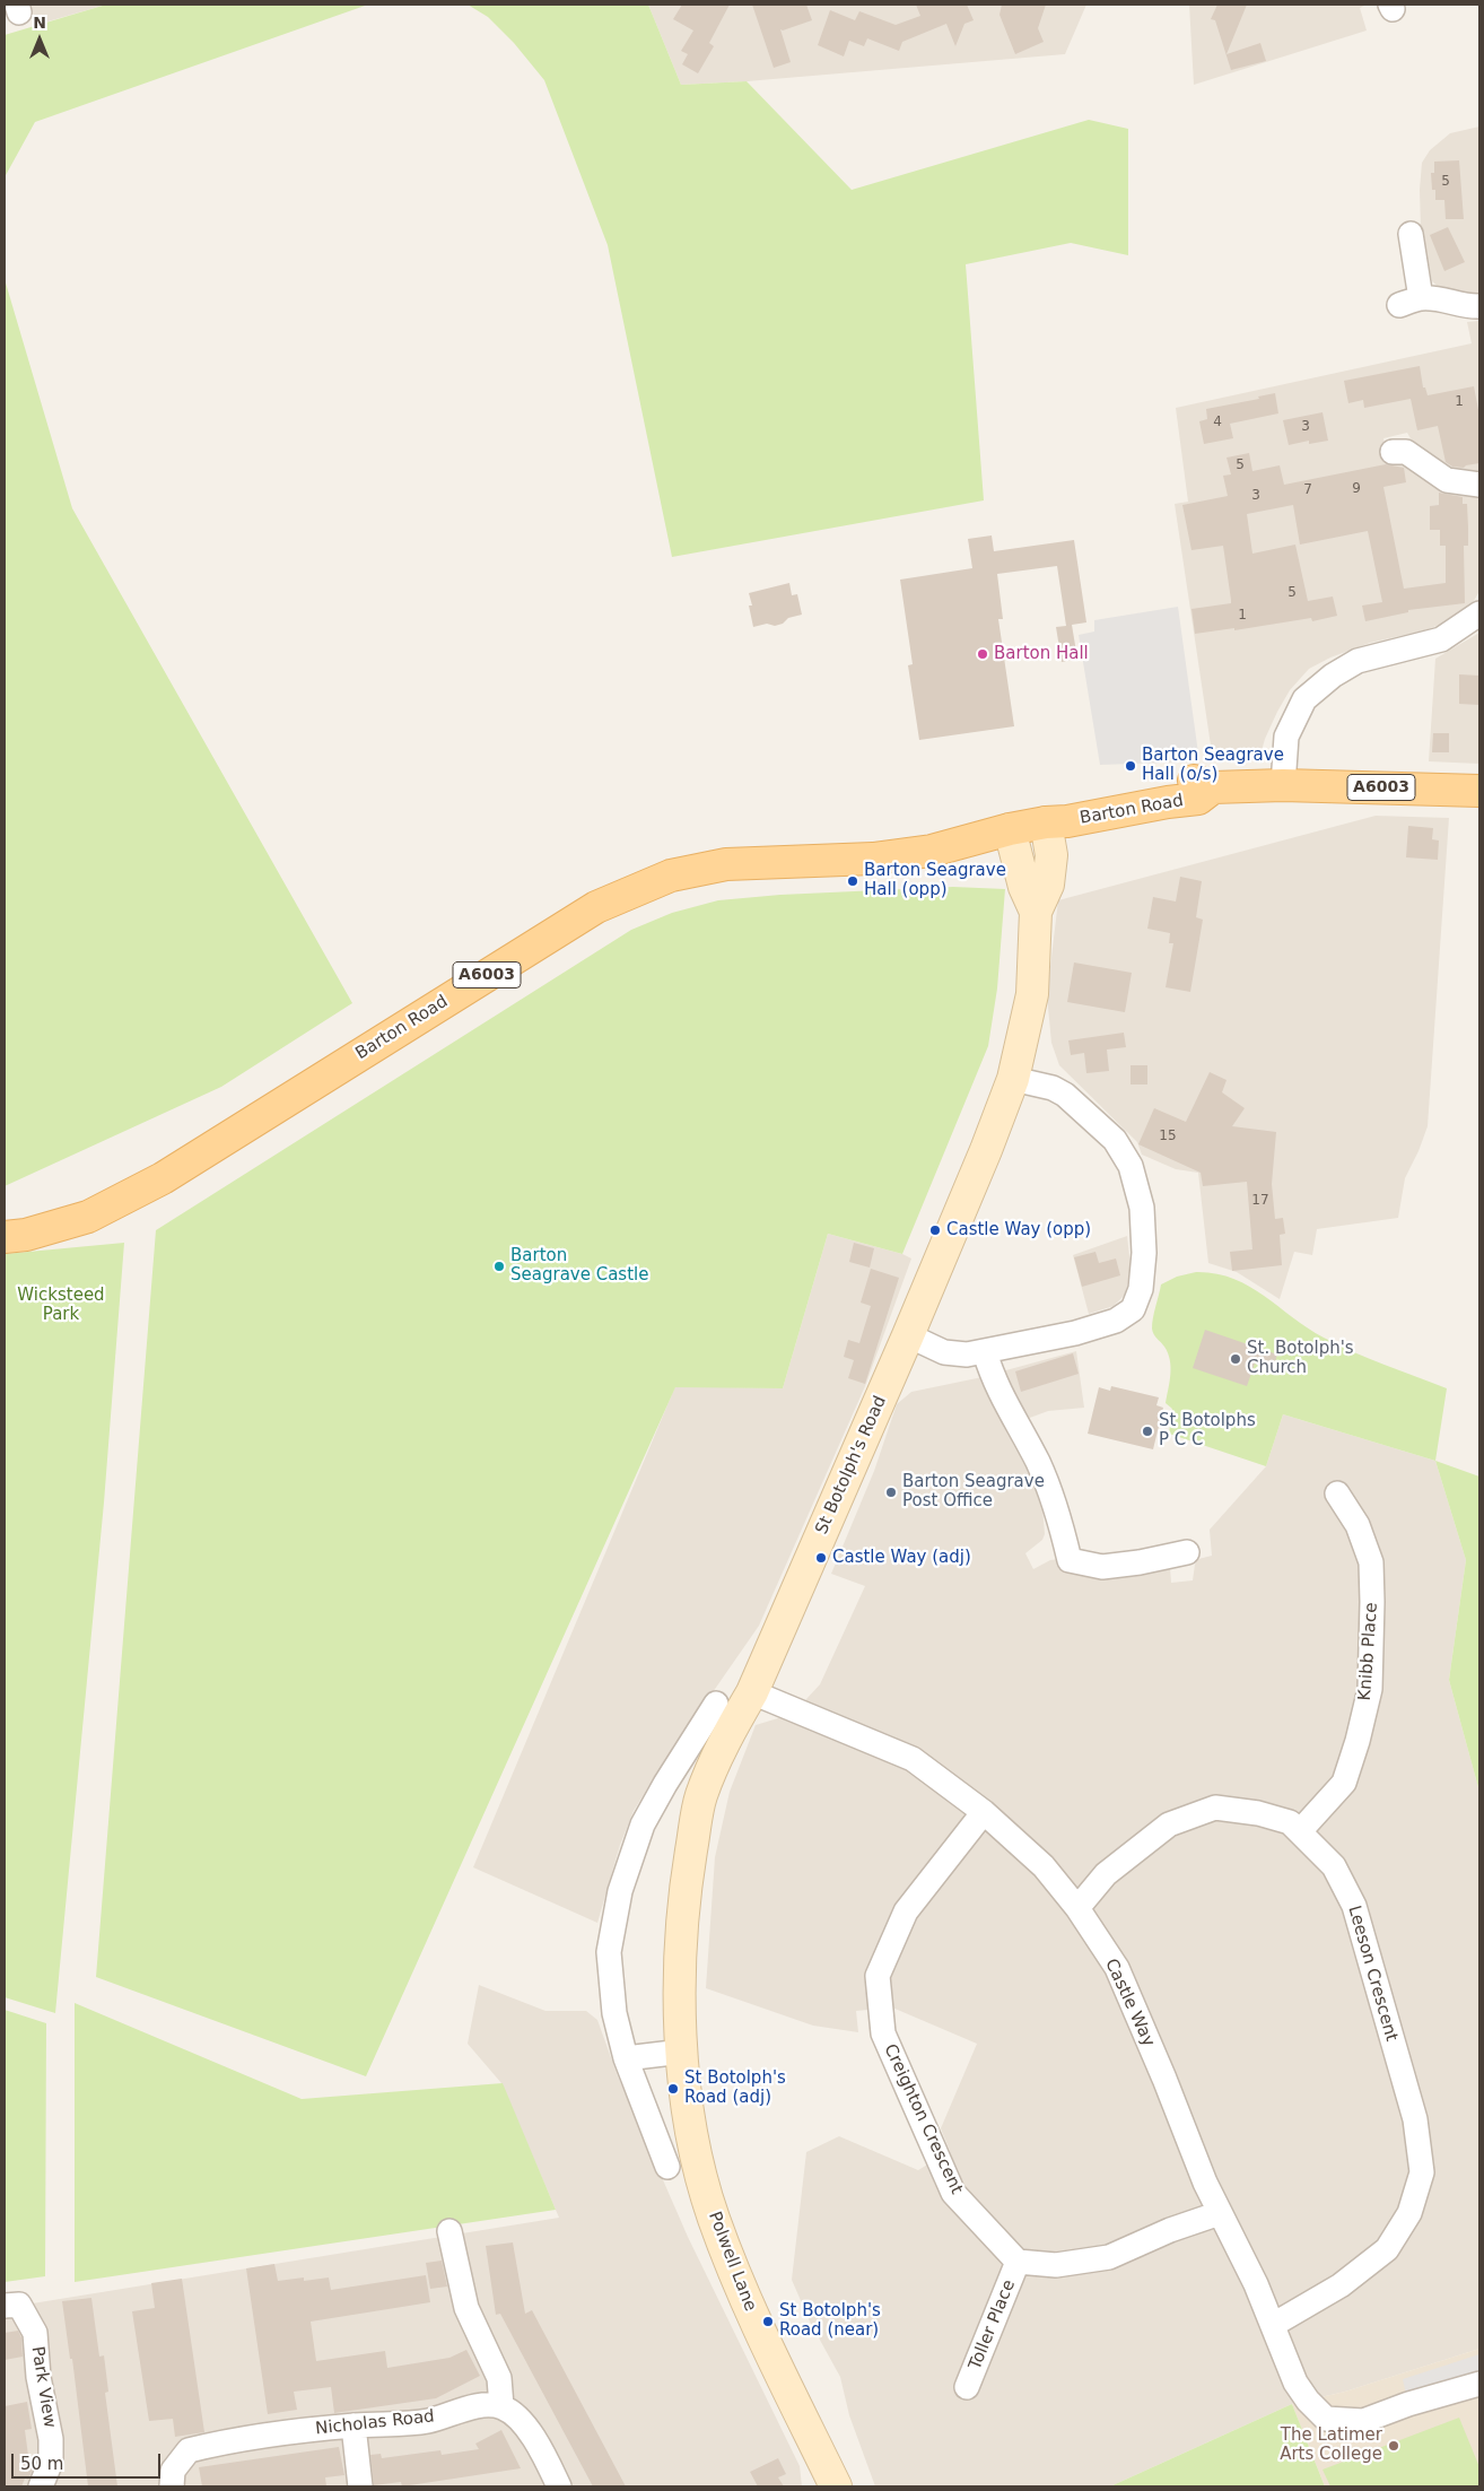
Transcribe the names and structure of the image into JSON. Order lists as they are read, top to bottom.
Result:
{
  "streets": {
    "main road": ["A6003", "Barton Road"],
    "street": [
      "St Botolph's Road",
      "Knibb Place",
      "Leeson Crescent",
      "Castle Way",
      "Creighton Crescent",
      "Polwell Lane",
      "Toller Place",
      "Park View",
      "Nicholas Road"
    ]
  },
  "crossings": [
    ["Barton Road", "St Botolph's Road"],
    ["St Botolph's Road", "Castle Way"],
    ["St Botolph's Road", "Polwell Lane"],
    ["Knibb Place", "Leeson Crescent"],
    ["Leeson Crescent", "Castle Way"],
    ["Castle Way", "Creighton Crescent"],
    ["Creighton Crescent", "Toller Place"]
  ],
  "parks": ["Wicksteed Park"],
  "places": [
    "Barton Hall",
    "Barton Seagrave Hall (o/s)",
    "Barton Seagrave Hall (opp)",
    "Castle Way (opp)",
    "Barton Seagrave Castle",
    "St. Botolph's Church",
    "St Botolphs P C C",
    "Barton Seagrave Post Office",
    "Castle Way (adj)",
    "St Botolph's Road (adj)",
    "St Botolph's Road (near)",
    "The Latimer Arts College"
  ],
  "house_numbers": [
    "5",
    "1",
    "4",
    "3",
    "5",
    "9",
    "7",
    "3",
    "5",
    "1",
    "15",
    "17"
  ],
  "scale_bar": "50 m",
  "north": "top"
}
